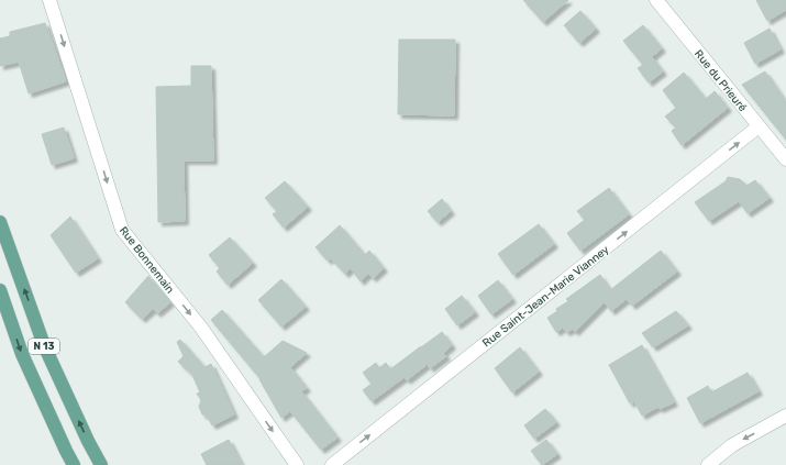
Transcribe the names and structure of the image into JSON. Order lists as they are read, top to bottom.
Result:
{
  "streets": {
    "main road": ["N 13"],
    "street": ["Rue du Prieuré", "Rue Bonnemain", "Rue Saint-Jean-Marie Vianney"]
  },
  "crossings": [
    ["Rue du Prieuré", "Rue Saint-Jean-Marie Vianney"]
  ],
  "one_way": ["Rue Bonnemain", "Rue Saint-Jean-Marie Vianney"]
}
